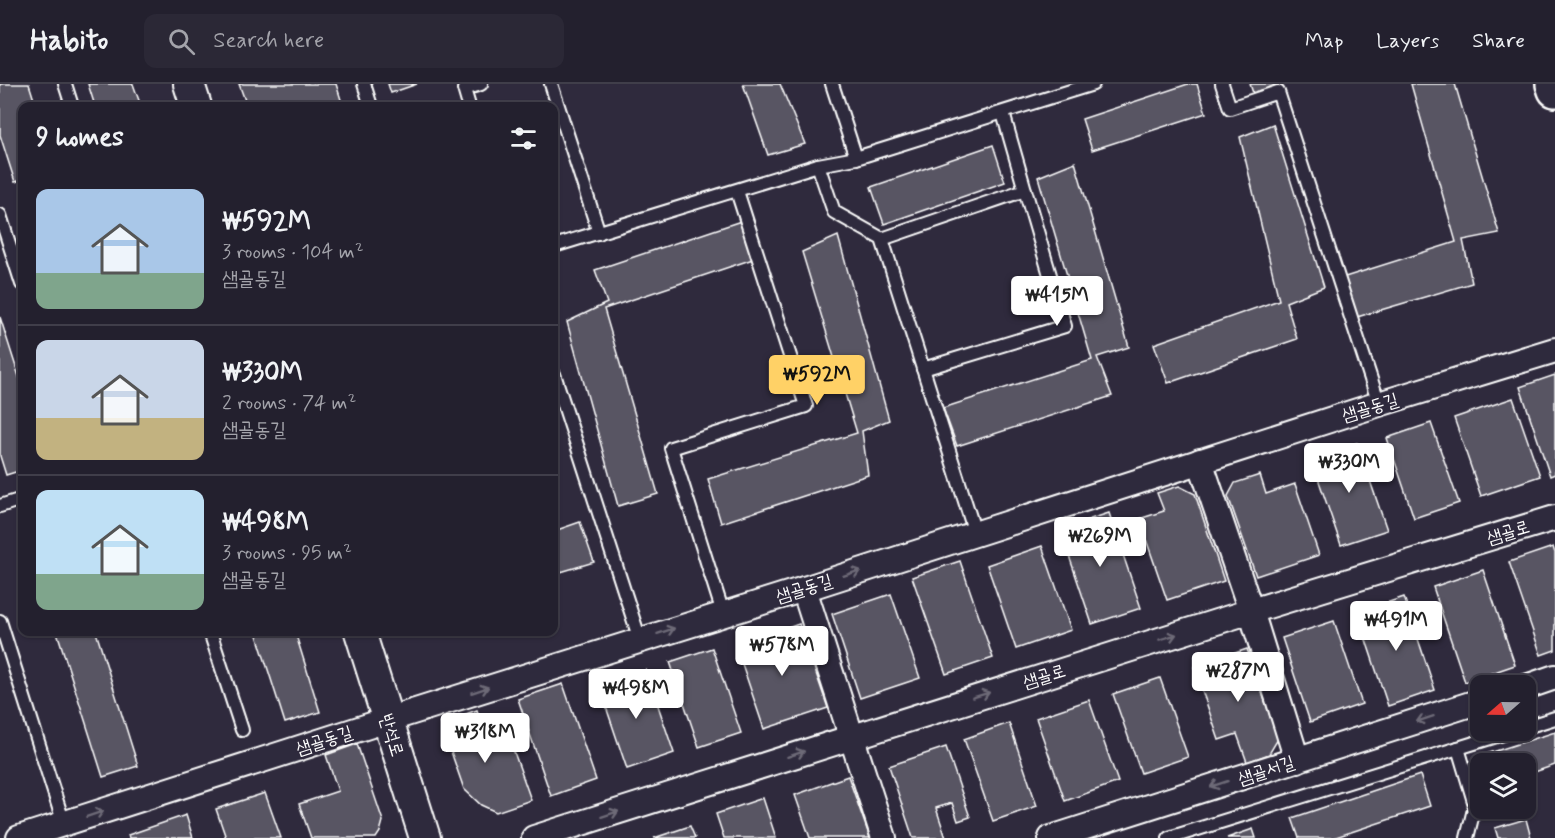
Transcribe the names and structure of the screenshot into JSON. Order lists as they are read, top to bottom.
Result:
{
  "streets": {
    "street": [
      "샘골동길",
      "샘골로",
      "반석로",
      "샘골서길"
    ]
  },
  "crossings": [
    ["샘골동길", "반석로"]
  ],
  "one_way": ["샘골동길", "샘골로", "샘골서길"],
  "north": "left",
  "page": {
    "header": "Habito",
    "search": "Search here",
    "nav": ["Map", "Layers", "Share"],
    "heading": "9 homes",
    "list": [
      {
        "name": "₩592M",
        "note": "3 rooms · 104 m² · 샘골동길"
      },
      {
        "name": "₩330M",
        "note": "2 rooms · 74 m² · 샘골동길"
      },
      {
        "name": "₩498M",
        "note": "3 rooms · 95 m² · 샘골동길"
      }
    ],
    "price": [
      "₩415M",
      "₩592M",
      "₩330M",
      "₩269M",
      "₩491M",
      "₩578M",
      "₩287M",
      "₩498M",
      "₩318M"
    ]
  }
}
